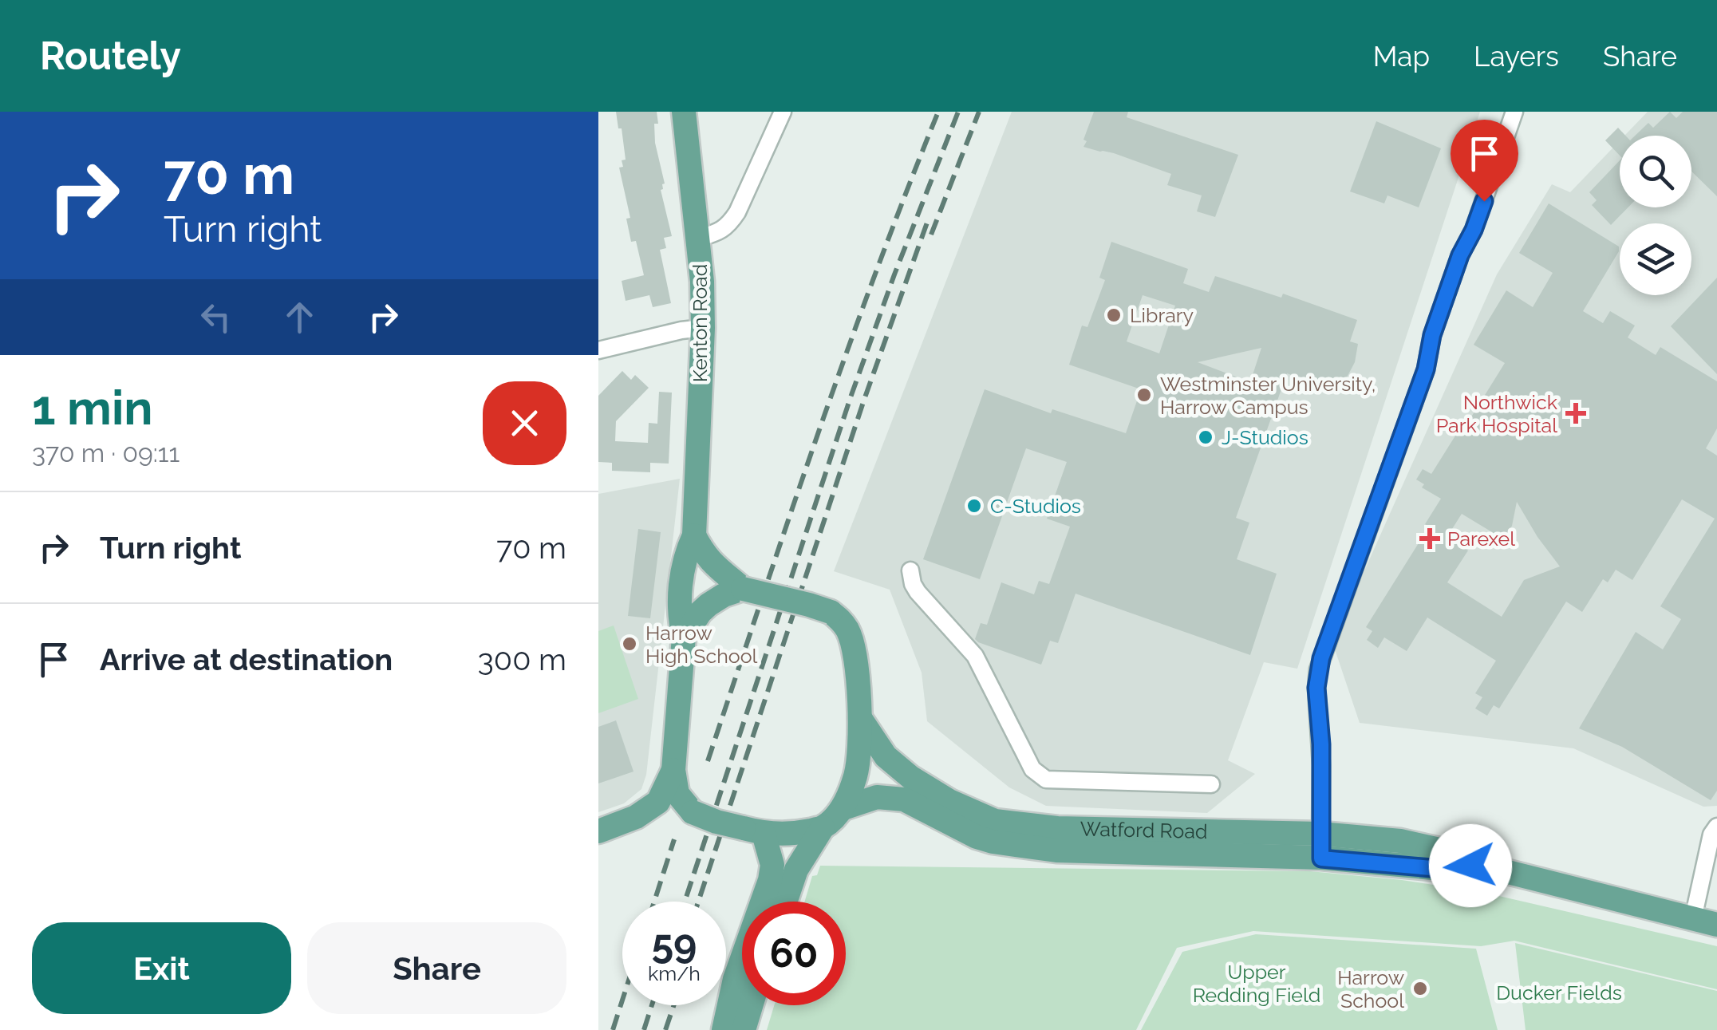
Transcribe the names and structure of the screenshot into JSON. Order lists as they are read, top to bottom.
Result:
{
  "streets": {
    "main road": ["Kenton Road", "Watford Road"]
  },
  "crossings": [
    ["Kenton Road", "Watford Road"]
  ],
  "parks": ["Upper Redding Field", "Ducker Fields"],
  "places": {
    "other": [
      "Library",
      "Westminster University, Harrow Campus",
      "J-Studios",
      "C-Studios",
      "Harrow High School",
      "Harrow School"
    ],
    "health": ["Northwick Park Hospital", "Parexel"]
  },
  "page": {
    "header": "Routely",
    "nav": ["Map", "Layers", "Share"],
    "turn": ["70 m", "Turn right"],
    "heading": ["1 min", "370 m · 09:11"],
    "list": [
      {
        "name": "Turn right",
        "value": "70 m"
      },
      {
        "name": "Arrive at destination",
        "value": "300 m"
      }
    ],
    "speed": "59 km/h",
    "limit": "60",
    "buttons": ["Exit", "Share"]
  }
}
